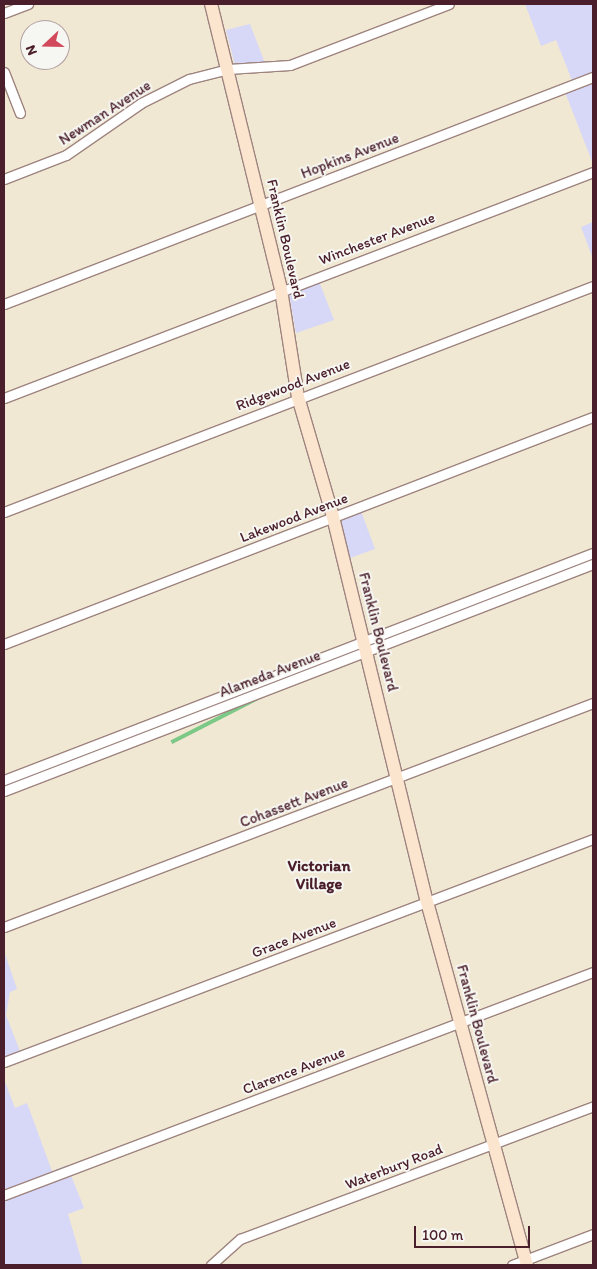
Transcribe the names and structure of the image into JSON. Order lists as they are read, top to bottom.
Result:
{
  "streets": {
    "street": [
      "Newman Avenue",
      "Hopkins Avenue",
      "Franklin Boulevard",
      "Winchester Avenue",
      "Ridgewood Avenue",
      "Lakewood Avenue",
      "Alameda Avenue",
      "Cohassett Avenue",
      "Grace Avenue",
      "Clarence Avenue",
      "Waterbury Road"
    ]
  },
  "crossings": [
    ["Newman Avenue", "Franklin Boulevard"],
    ["Hopkins Avenue", "Franklin Boulevard"],
    ["Franklin Boulevard", "Winchester Avenue"],
    ["Franklin Boulevard", "Ridgewood Avenue"],
    ["Franklin Boulevard", "Lakewood Avenue"],
    ["Franklin Boulevard", "Alameda Avenue"],
    ["Franklin Boulevard", "Cohassett Avenue"],
    ["Franklin Boulevard", "Grace Avenue"],
    ["Franklin Boulevard", "Clarence Avenue"],
    ["Franklin Boulevard", "Waterbury Road"]
  ],
  "districts": ["Victorian Village"],
  "scale_bar": "100 m",
  "north": "left"
}
